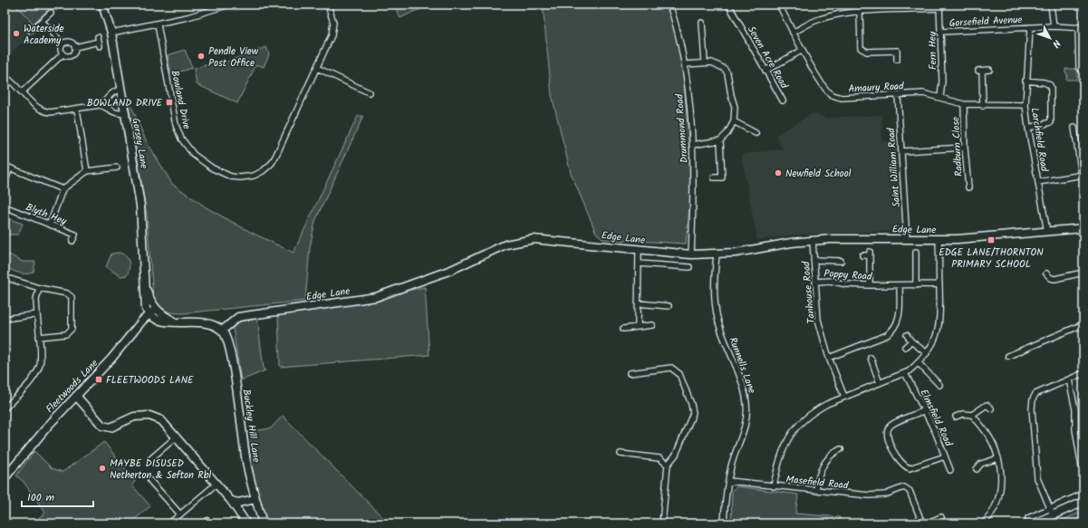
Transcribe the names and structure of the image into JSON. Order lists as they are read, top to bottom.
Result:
{
  "streets": {
    "street": [
      "Gorsefield Avenue",
      "Fern Hey",
      "Seven Acre Road",
      "Amaury Road",
      "Bowland Drive",
      "Drummond Road",
      "Larchfield Road",
      "Gorsey Lane",
      "Radburn Close",
      "Saint William Road",
      "Blyth Hey",
      "Edge Lane",
      "Poppy Road",
      "Tanhouse Road",
      "Runnells Lane",
      "Fleetwoods Lane",
      "Elmsfield Road",
      "Buckley Hill Lane",
      "Masefield Road"
    ]
  },
  "crossings": [
    ["Gorsefield Avenue", "Fern Hey"],
    ["Gorsefield Avenue", "Larchfield Road"],
    ["Fern Hey", "Amaury Road"],
    ["Amaury Road", "Larchfield Road"],
    ["Amaury Road", "Radburn Close"],
    ["Amaury Road", "Saint William Road"],
    ["Drummond Road", "Edge Lane"],
    ["Larchfield Road", "Edge Lane"],
    ["Gorsey Lane", "Fleetwoods Lane"],
    ["Saint William Road", "Edge Lane"],
    ["Edge Lane", "Tanhouse Road"],
    ["Edge Lane", "Runnells Lane"],
    ["Edge Lane", "Buckley Hill Lane"],
    ["Poppy Road", "Tanhouse Road"],
    ["Runnells Lane", "Masefield Road"]
  ],
  "places": {
    "other": [
      "Waterside Academy",
      "Pendle View Post Office",
      "Newfield School",
      "MAYBE DISUSED Netherton & Sefton Rbl"
    ],
    "transit": ["BOWLAND DRIVE", "EDGE LANE/THORNTON PRIMARY SCHOOL", "FLEETWOODS LANE"]
  },
  "scale_bar": "100 m",
  "north": "bottom right"
}
